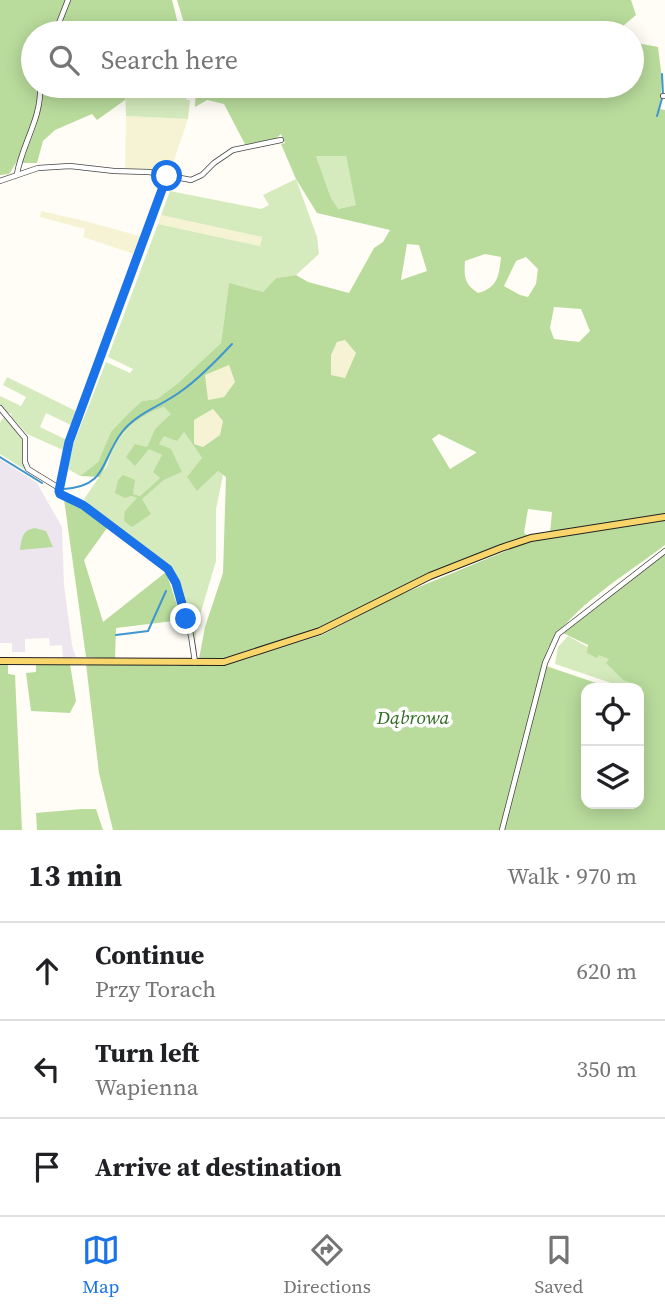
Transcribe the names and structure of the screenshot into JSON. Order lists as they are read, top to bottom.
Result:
{
  "parks": ["Dąbrowa"],
  "page": {
    "search": "Search here",
    "heading": ["13 min", "Walk · 970 m"],
    "list": [
      ["Continue", "Przy Torach", "620 m"],
      ["Turn left", "Wapienna", "350 m"],
      "Arrive at destination"
    ],
    "nav": ["Map", "Directions", "Saved"]
  }
}
